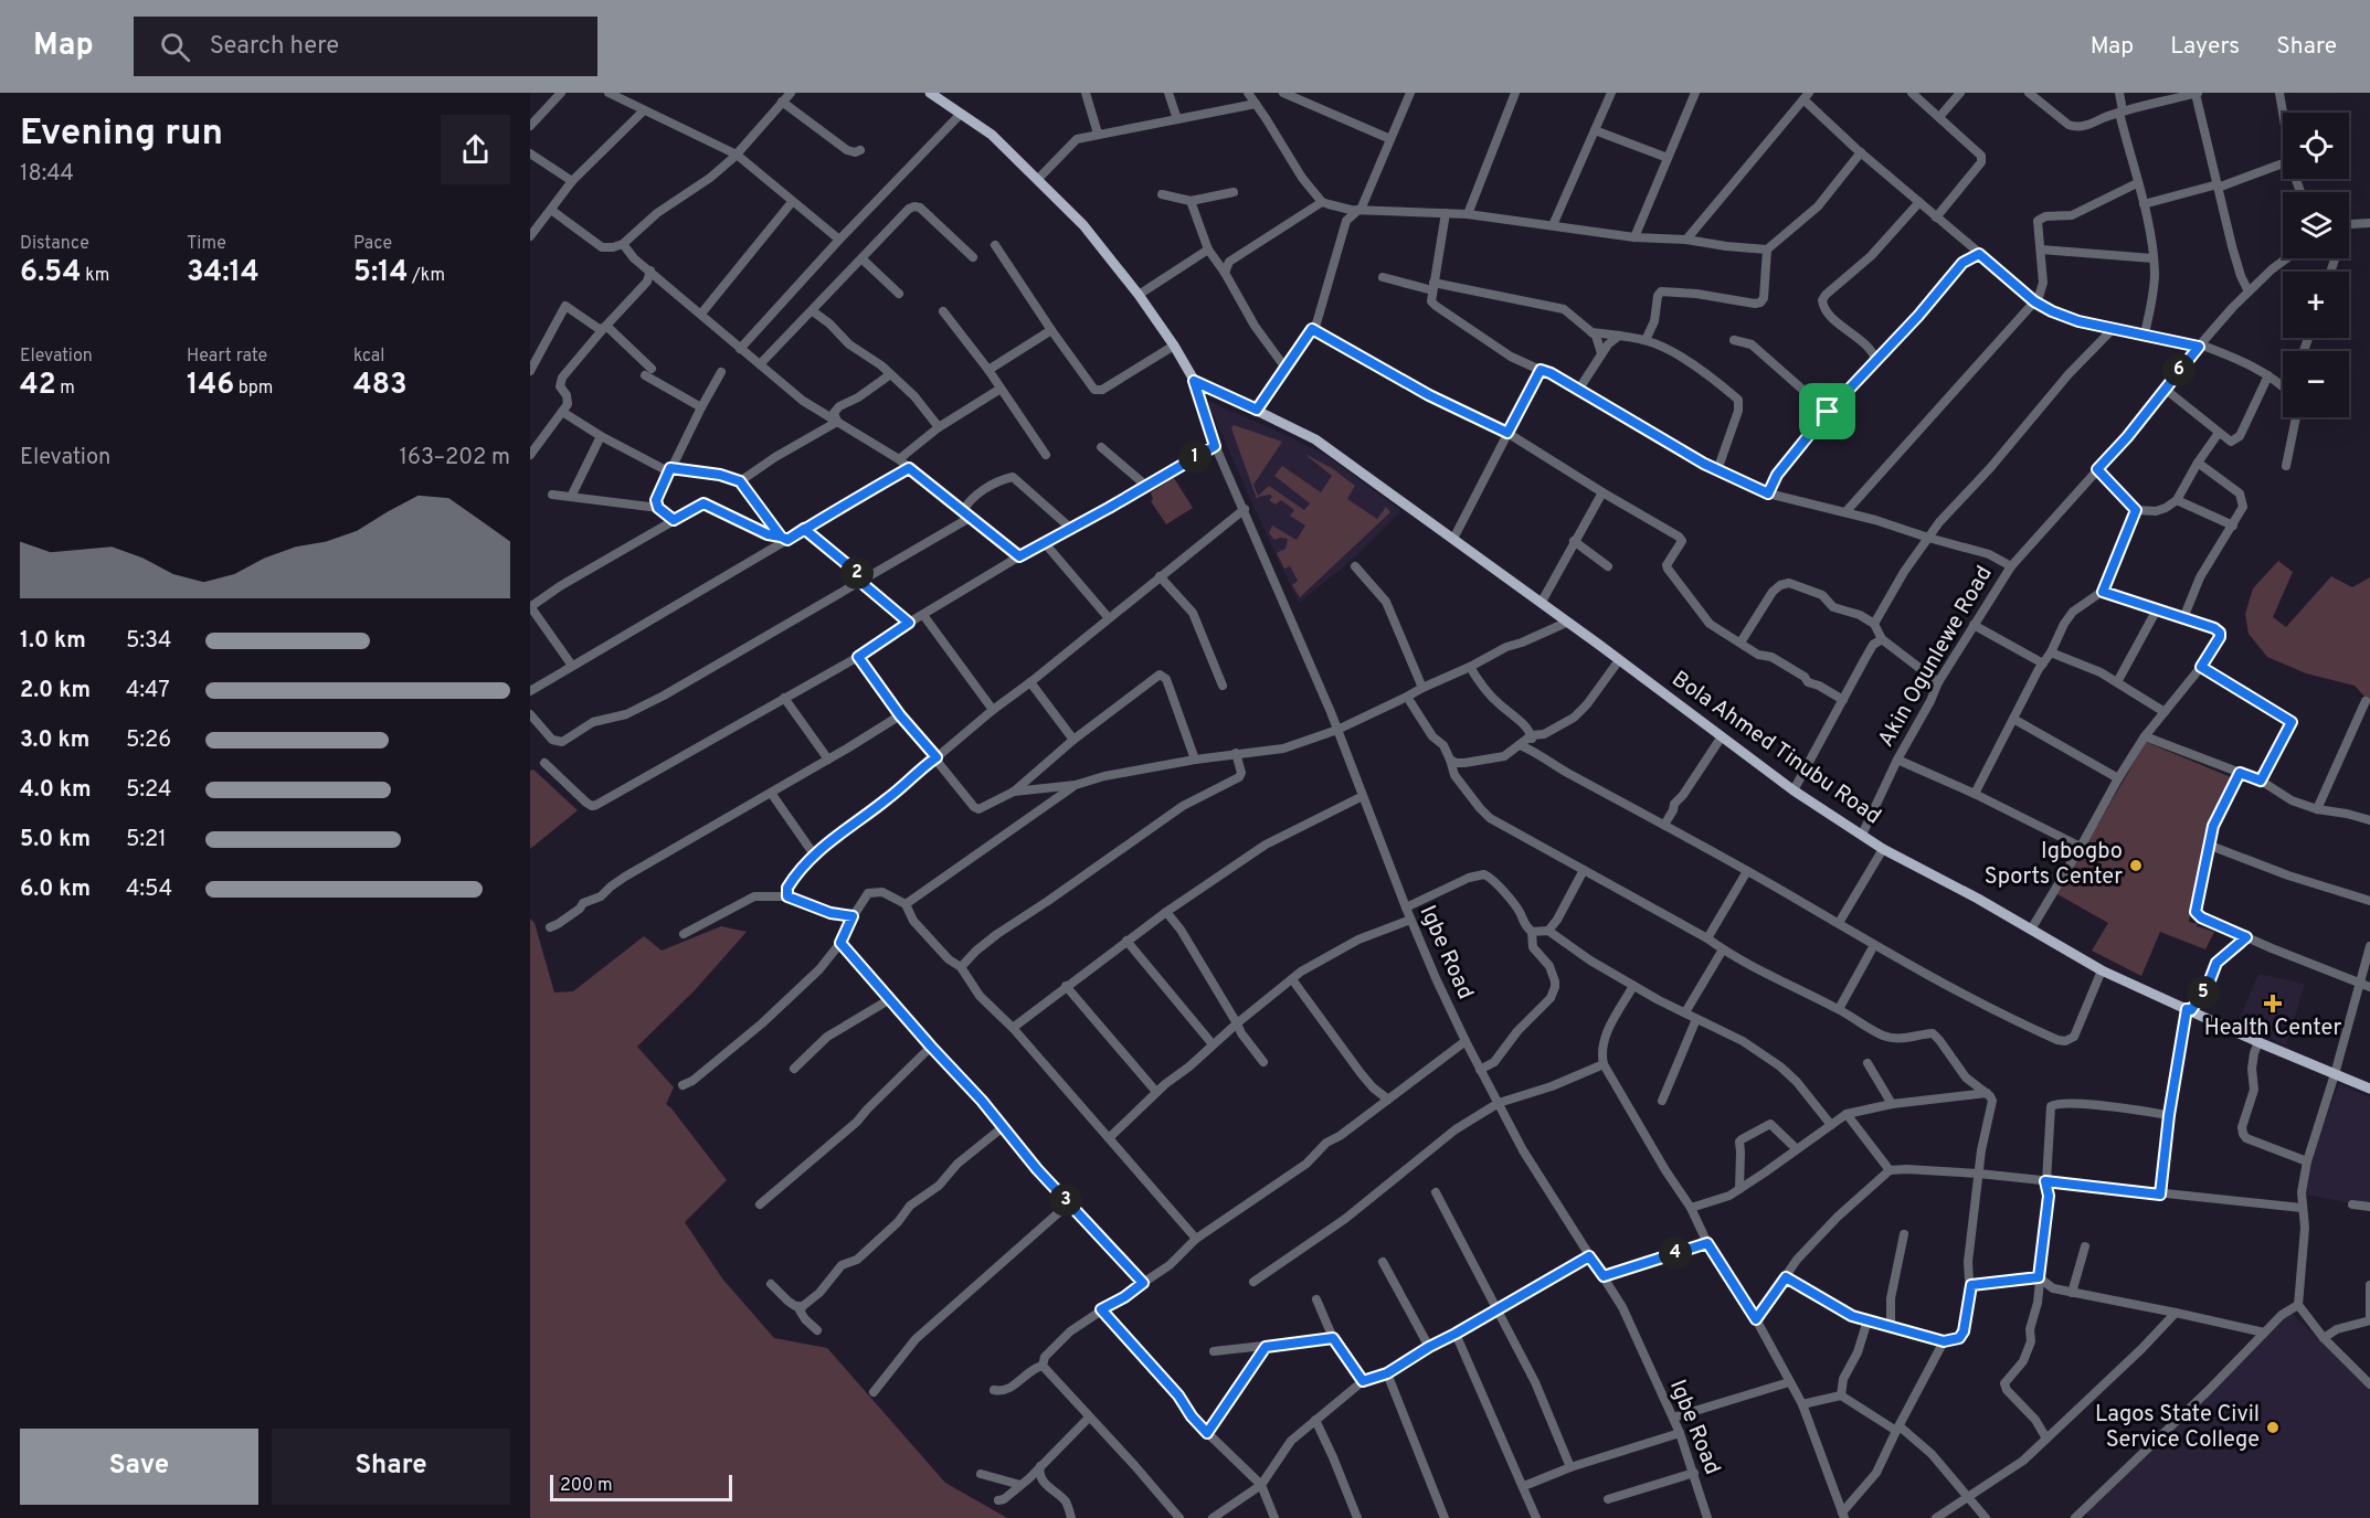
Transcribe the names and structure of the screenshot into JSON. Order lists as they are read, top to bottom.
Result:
{
  "streets": {
    "main road": ["Bola Ahmed Tinubu Road"],
    "street": ["Akin Ogunlewe Road", "Igbe Road"]
  },
  "crossings": [
    ["Akin Ogunlewe Road", "Bola Ahmed Tinubu Road"],
    ["Bola Ahmed Tinubu Road", "Igbe Road"]
  ],
  "places": {
    "other": ["Igbogbo Sports Center", "Lagos State Civil Service College"],
    "health": ["Health Center"]
  },
  "scale_bar": "200 m",
  "page": {
    "header": "Map",
    "search": "Search here",
    "nav": ["Map", "Layers", "Share"],
    "heading": ["Evening run", "18:44"],
    "map_buttons": ["+", "−"],
    "stats": [
      ["Distance", "6.54 km"],
      ["Time", "34:14"],
      ["Pace", "5:14 /km"],
      ["Elevation", "42 m"],
      ["Heart rate", "146 bpm"],
      ["kcal", "483"]
    ],
    "pins": [
      "6",
      "1",
      "2",
      "5",
      "3",
      "4"
    ],
    "chart": ["Elevation", "163–202 m"],
    "list": [
      {
        "name": "1.0 km",
        "note": "5:34"
      },
      {
        "name": "2.0 km",
        "note": "4:47"
      },
      {
        "name": "3.0 km",
        "note": "5:26"
      },
      {
        "name": "4.0 km",
        "note": "5:24"
      },
      {
        "name": "5.0 km",
        "note": "5:21"
      },
      {
        "name": "6.0 km",
        "note": "4:54"
      }
    ],
    "buttons": ["Save", "Share"],
    "scale": "200 m"
  }
}
